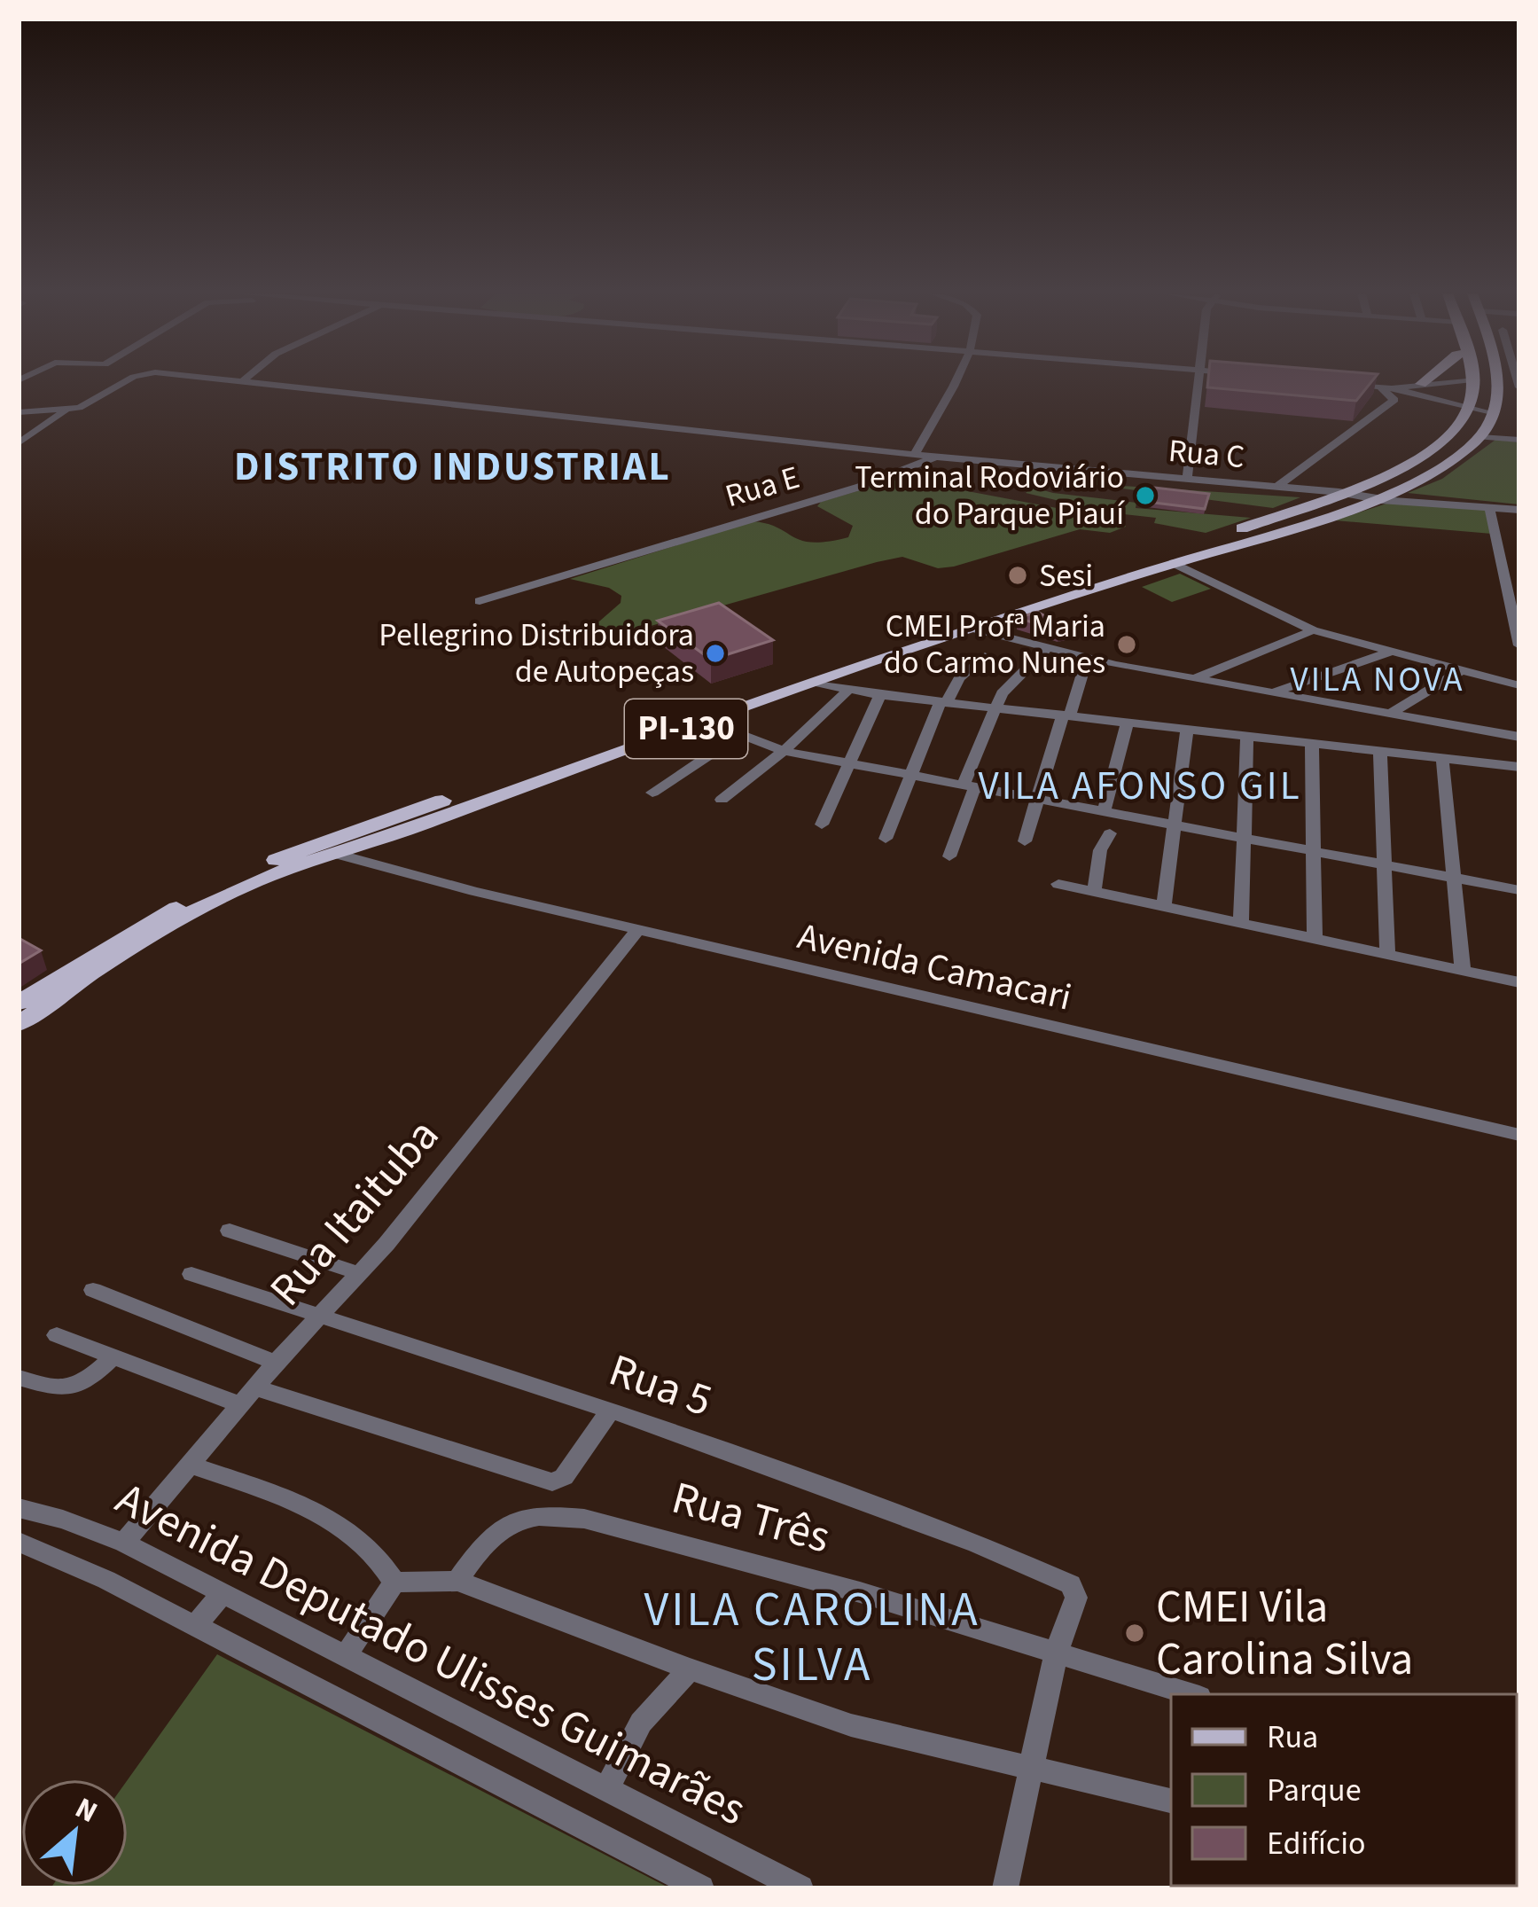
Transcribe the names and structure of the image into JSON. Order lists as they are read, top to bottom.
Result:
{
  "streets": {
    "main road": ["PI-130"],
    "street": [
      "Rua C",
      "Rua E",
      "Avenida Camacari",
      "Rua Itaituba",
      "Rua 5",
      "Rua Três",
      "Avenida Deputado Ulisses Guimarães"
    ]
  },
  "crossings": [
    ["Rua C", "Rua E"],
    ["Rua C", "PI-130"],
    ["PI-130", "Avenida Camacari"],
    ["Avenida Camacari", "Rua Itaituba"],
    ["Rua Itaituba", "Rua 5"],
    ["Rua Itaituba", "Avenida Deputado Ulisses Guimarães"],
    ["Rua 5", "Rua Três"]
  ],
  "districts": [
    "DISTRITO INDUSTRIAL",
    "VILA NOVA",
    "VILA AFONSO GIL",
    "VILA CAROLINA SILVA"
  ],
  "places": [
    "Terminal Rodoviário do Parque Piauí",
    "Sesi",
    "CMEI Profª Maria do Carmo Nunes",
    "Pellegrino Distribuidora de Autopeças",
    "CMEI Vila Carolina Silva"
  ],
  "legend": ["Rua", "Parque", "Edifício"],
  "north": "top right"
}
